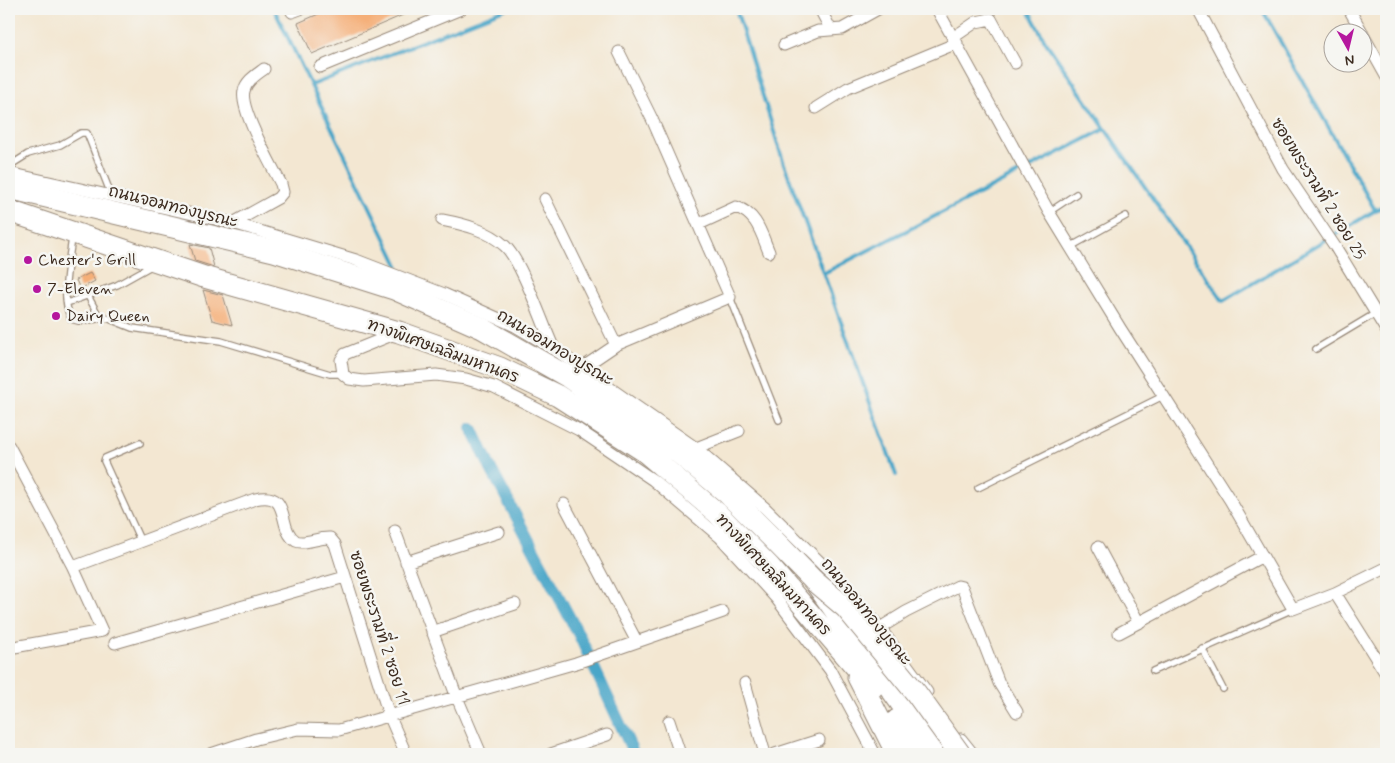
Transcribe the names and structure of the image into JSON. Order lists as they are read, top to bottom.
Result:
{
  "streets": {
    "highway": ["ทางพิเศษเฉลิมมหานคร"],
    "street": ["ซอยพระรามที่ 2 ซอย 25", "ถนนจอมทองบูรณะ", "ซอยพระรามที่ 2 ซอย 11"]
  },
  "places": ["Chester's Grill", "7-Eleven", "Dairy Queen"],
  "north": "bottom"
}
